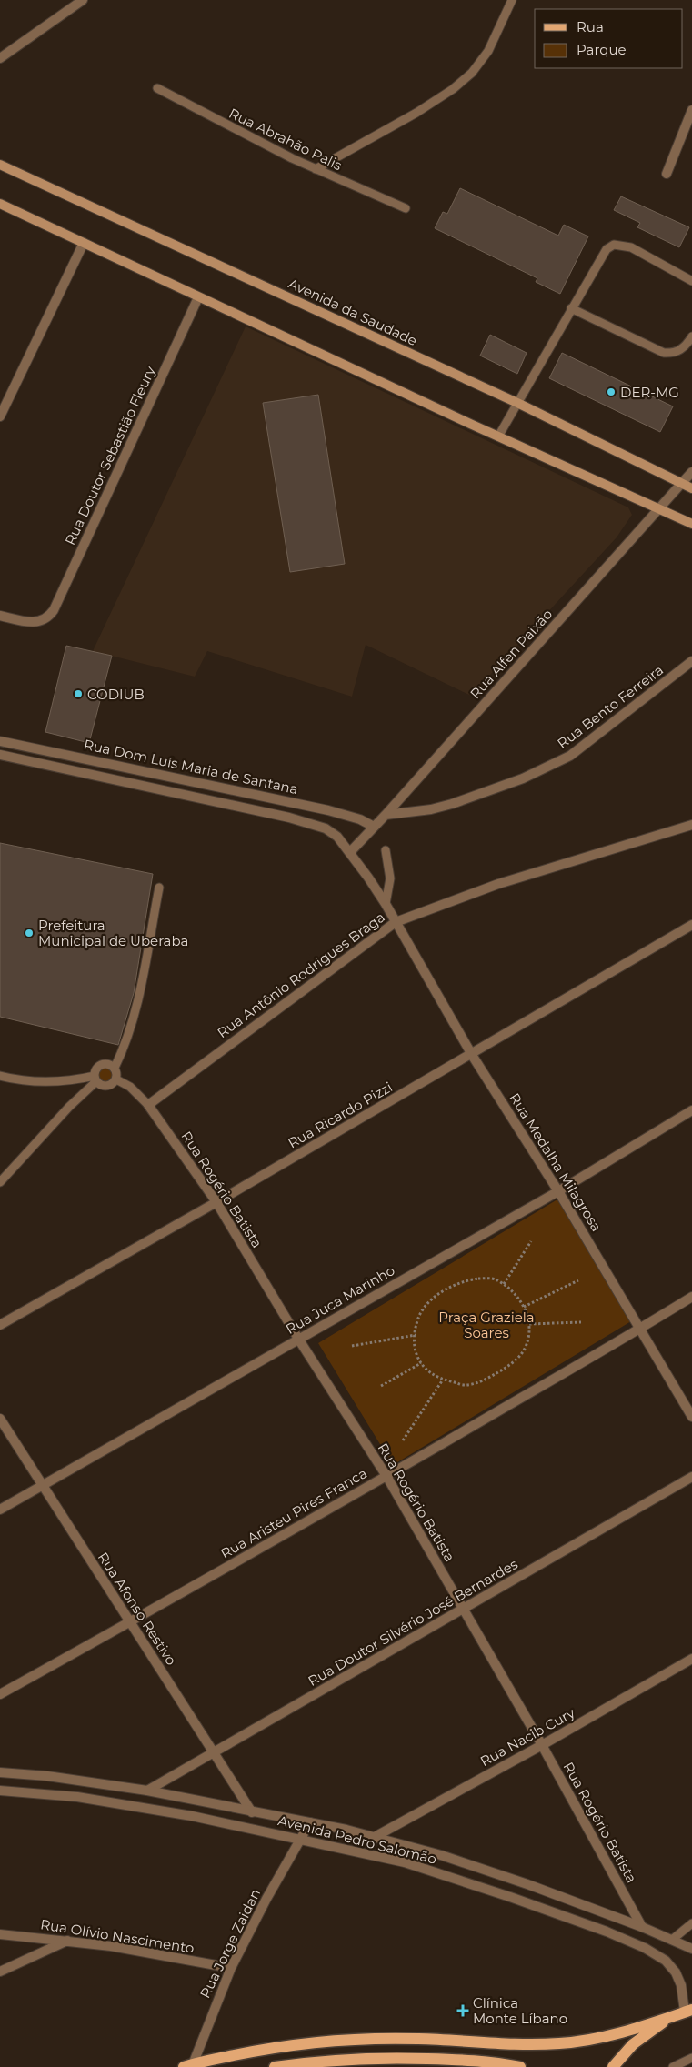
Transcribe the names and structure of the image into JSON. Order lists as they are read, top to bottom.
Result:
{
  "streets": {
    "main road": ["Avenida da Saudade"],
    "street": [
      "Rua Doutor Sebastião Fleury",
      "Rua Alfen Paixão",
      "Rua Bento Ferreira",
      "Rua Dom Luís Maria de Santana",
      "Rua Antônio Rodrigues Braga",
      "Rua Ricardo Pizzi",
      "Rua Medalha Milagrosa",
      "Rua Rogério Batista",
      "Rua Juca Marinho",
      "Rua Aristeu Pires Franca",
      "Rua Afonso Restivo",
      "Rua Doutor Silvério José Bernardes",
      "Rua Nacib Cury",
      "Avenida Pedro Salomão",
      "Rua Olívio Nascimento",
      "Rua Jorge Zaidan"
    ],
    "lane": ["Rua Abrahão Palis"]
  },
  "crossings": [
    ["Avenida da Saudade", "Rua Alfen Paixão"],
    ["Rua Alfen Paixão", "Rua Bento Ferreira"],
    ["Rua Alfen Paixão", "Rua Dom Luís Maria de Santana"],
    ["Rua Dom Luís Maria de Santana", "Rua Medalha Milagrosa"],
    ["Rua Antônio Rodrigues Braga", "Rua Medalha Milagrosa"],
    ["Rua Antônio Rodrigues Braga", "Rua Rogério Batista"],
    ["Rua Ricardo Pizzi", "Rua Medalha Milagrosa"],
    ["Rua Ricardo Pizzi", "Rua Rogério Batista"],
    ["Rua Medalha Milagrosa", "Rua Juca Marinho"],
    ["Rua Medalha Milagrosa", "Rua Aristeu Pires Franca"],
    ["Rua Rogério Batista", "Rua Juca Marinho"],
    ["Rua Rogério Batista", "Rua Aristeu Pires Franca"],
    ["Rua Rogério Batista", "Rua Doutor Silvério José Bernardes"],
    ["Rua Rogério Batista", "Rua Nacib Cury"],
    ["Rua Rogério Batista", "Avenida Pedro Salomão"],
    ["Rua Juca Marinho", "Rua Afonso Restivo"],
    ["Rua Aristeu Pires Franca", "Rua Afonso Restivo"],
    ["Rua Afonso Restivo", "Rua Doutor Silvério José Bernardes"],
    ["Rua Afonso Restivo", "Avenida Pedro Salomão"],
    ["Rua Doutor Silvério José Bernardes", "Avenida Pedro Salomão"],
    ["Rua Nacib Cury", "Avenida Pedro Salomão"],
    ["Avenida Pedro Salomão", "Rua Jorge Zaidan"],
    ["Rua Olívio Nascimento", "Rua Jorge Zaidan"]
  ],
  "parks": ["Praça Graziela Soares"],
  "places": {
    "other": ["DER-MG", "CODIUB", "Prefeitura Municipal de Uberaba"],
    "health": ["Clínica Monte Líbano"]
  },
  "legend": ["Rua", "Parque"]
}
